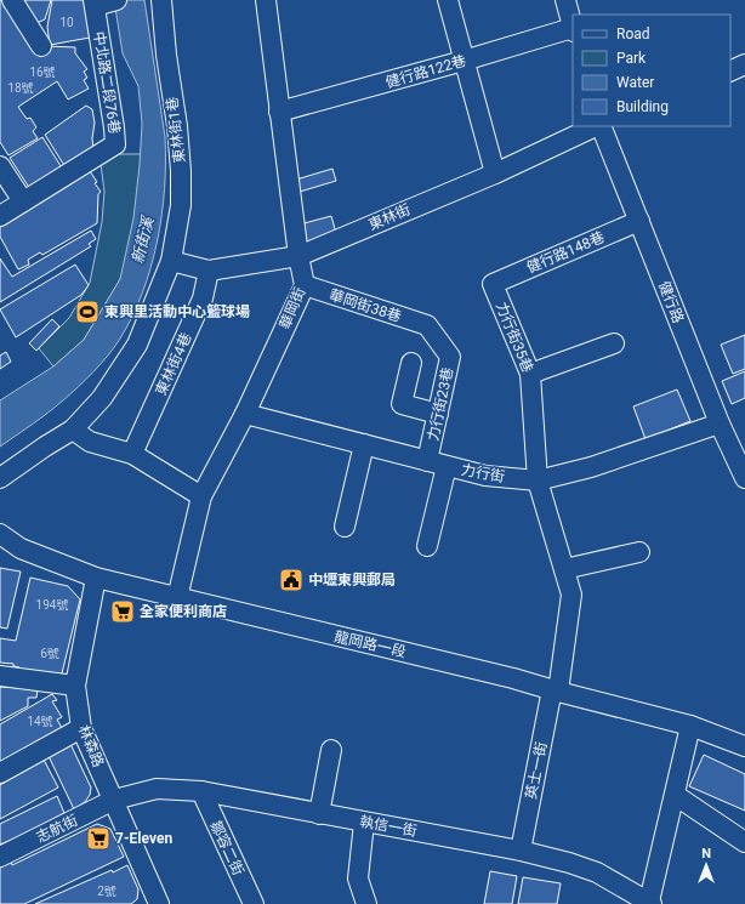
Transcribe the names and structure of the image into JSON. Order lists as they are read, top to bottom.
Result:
{
  "streets": {
    "street": [
      "健行路122巷",
      "中北路二段76巷",
      "東林街1巷",
      "東林街",
      "健行路148巷",
      "健行路",
      "華岡街38巷",
      "華岡街",
      "力行街35巷",
      "東林街4巷",
      "力行街23巷",
      "力行街",
      "龍岡路一段",
      "林森路",
      "英士一街",
      "執信一街",
      "志航街",
      "鄒容二街"
    ]
  },
  "crossings": [
    ["健行路122巷", "華岡街"],
    ["東林街1巷", "東林街"],
    ["東林街", "華岡街"],
    ["東林街", "東林街4巷"],
    ["健行路148巷", "健行路"],
    ["健行路148巷", "力行街35巷"],
    ["健行路", "力行街"],
    ["華岡街38巷", "華岡街"],
    ["華岡街38巷", "力行街23巷"],
    ["華岡街", "力行街"],
    ["華岡街", "龍岡路一段"],
    ["力行街35巷", "力行街"],
    ["力行街35巷", "英士一街"],
    ["力行街23巷", "力行街"],
    ["龍岡路一段", "林森路"],
    ["龍岡路一段", "英士一街"],
    ["林森路", "執信一街"],
    ["林森路", "志航街"],
    ["英士一街", "執信一街"],
    ["執信一街", "志航街"],
    ["執信一街", "鄒容二街"]
  ],
  "water": ["新街溪"],
  "places": {
    "sports": ["東興里活動中心籃球場"],
    "public building": ["中壢東興郵局"],
    "supermarket": ["全家便利商店", "7-Eleven"]
  },
  "house_numbers": [
    "10",
    "16號",
    "18號",
    "194號",
    "6號",
    "14號",
    "2號"
  ],
  "legend": [
    "Road",
    "Park",
    "Water",
    "Building"
  ],
  "north": "top"
}
